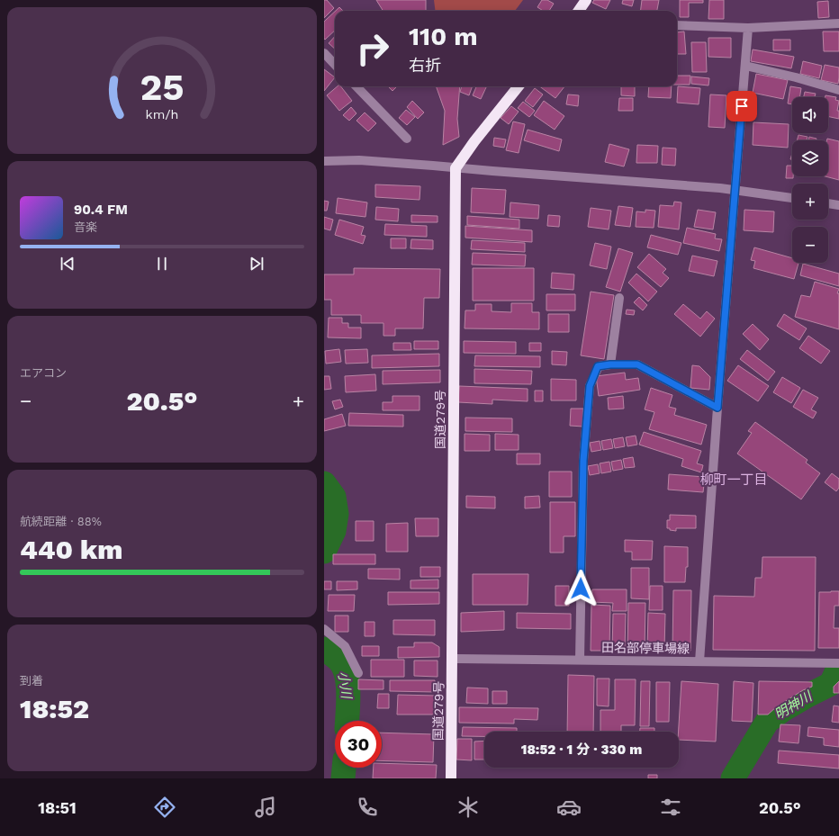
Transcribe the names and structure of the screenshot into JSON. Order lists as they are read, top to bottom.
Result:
{
  "streets": {
    "highway": ["国道279号"],
    "street": ["田名部停車場線"]
  },
  "crossings": [
    ["国道279号", "田名部停車場線"]
  ],
  "districts": ["柳町一丁目"],
  "water": ["小川", "明神川"],
  "page": {
    "turn": ["110 m", "右折"],
    "map_buttons": ["+", "−"],
    "song": ["90.4 FM", "音楽"],
    "tile": [
      "エアコン",
      ["航続距離 · 88%", "440 km"],
      ["到着", "18:52"]
    ],
    "heat": ["−", "20.5°", "+"],
    "limit": "30",
    "trip": "18:52 · 1 分 · 330 m",
    "tabs": ["18:51", "20.5°"],
    "gauge": ["25", "km/h"]
  }
}
